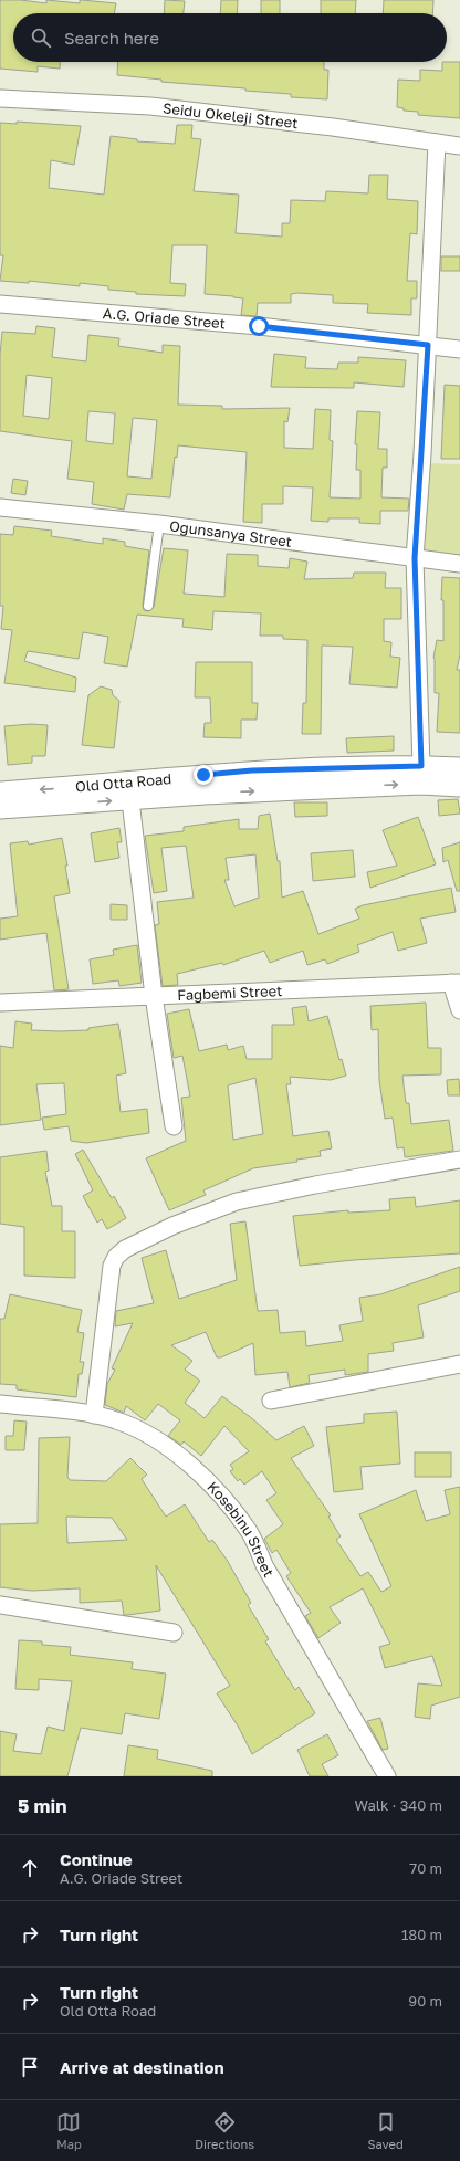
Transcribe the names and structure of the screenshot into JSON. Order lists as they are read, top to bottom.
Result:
{
  "streets": {
    "street": [
      "Seidu Okeleji Street",
      "A.G. Oriade Street",
      "Ogunsanya Street",
      "Old Otta Road",
      "Fagbemi Street",
      "Kosebinu Street"
    ]
  },
  "page": {
    "search": "Search here",
    "heading": ["5 min", "Walk · 340 m"],
    "list": [
      ["Continue", "A.G. Oriade Street", "70 m"],
      ["Turn right", "180 m"],
      ["Turn right", "Old Otta Road", "90 m"],
      "Arrive at destination"
    ],
    "nav": ["Map", "Directions", "Saved"]
  }
}
